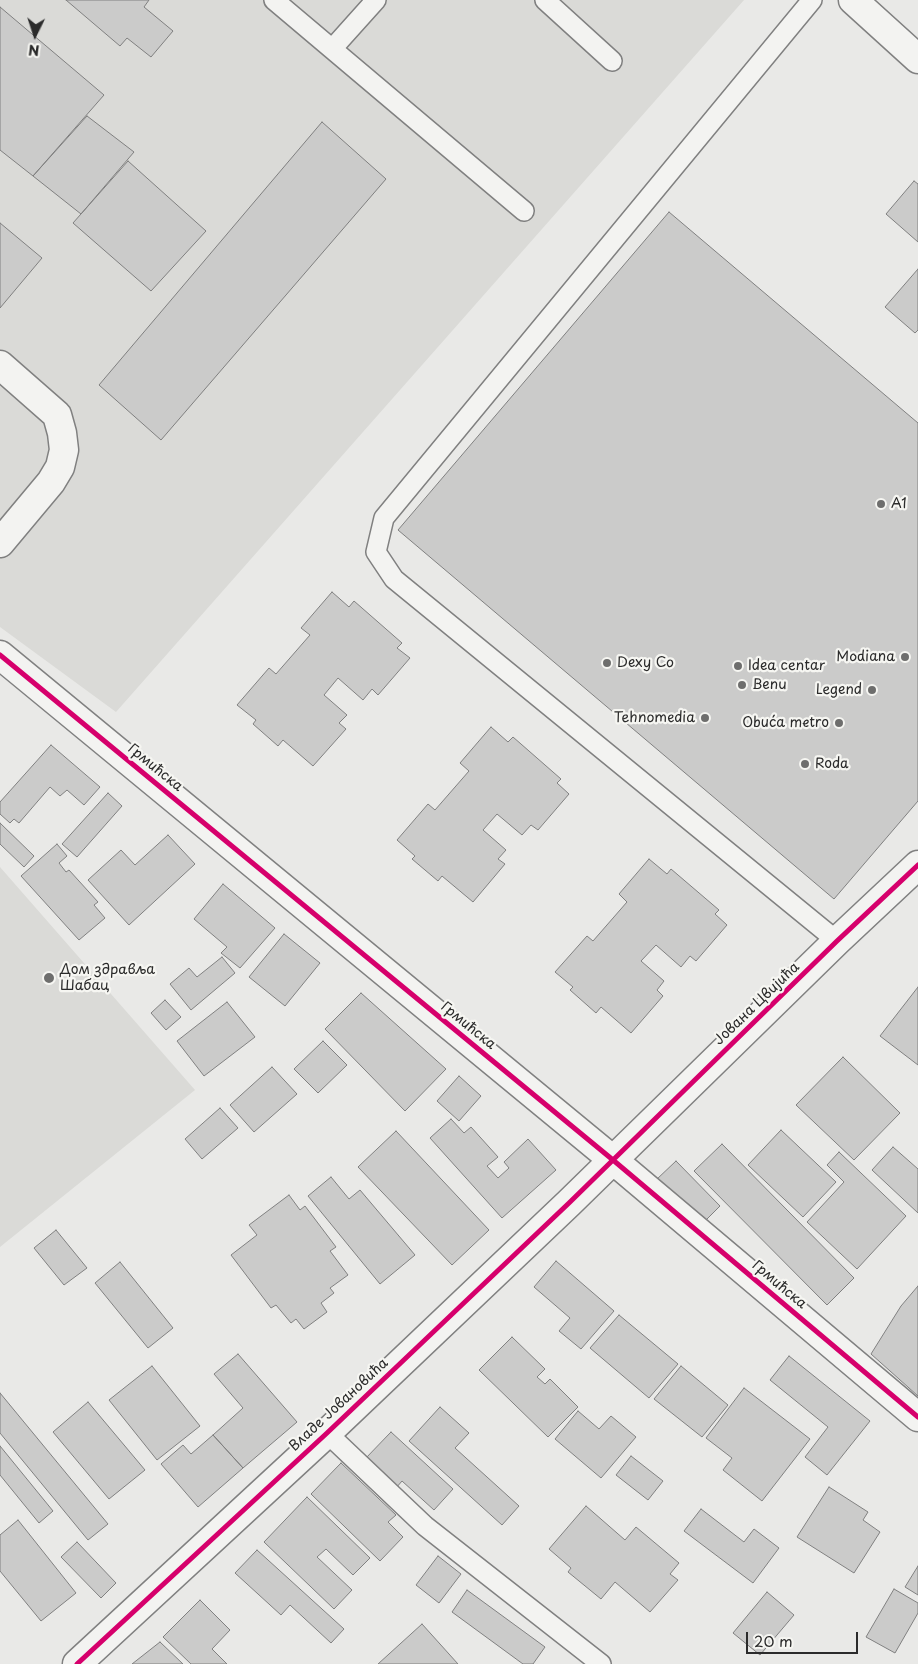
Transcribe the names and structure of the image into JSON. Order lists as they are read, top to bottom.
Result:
{
  "streets": {
    "street": ["Грмићска", "Јована Цвијића", "Владе Јовановића"]
  },
  "crossings": [
    ["Грмићска", "Јована Цвијића"],
    ["Грмићска", "Владе Јовановића"],
    ["Јована Цвијића", "Владе Јовановића"]
  ],
  "places": [
    "A1",
    "Modiana",
    "Dexy Co",
    "Idea centar",
    "Benu",
    "Legend",
    "Tehnomedia",
    "Obuća metro",
    "Roda",
    "Дом здравља Шабац"
  ],
  "scale_bar": "20 m",
  "north": "bottom"
}
